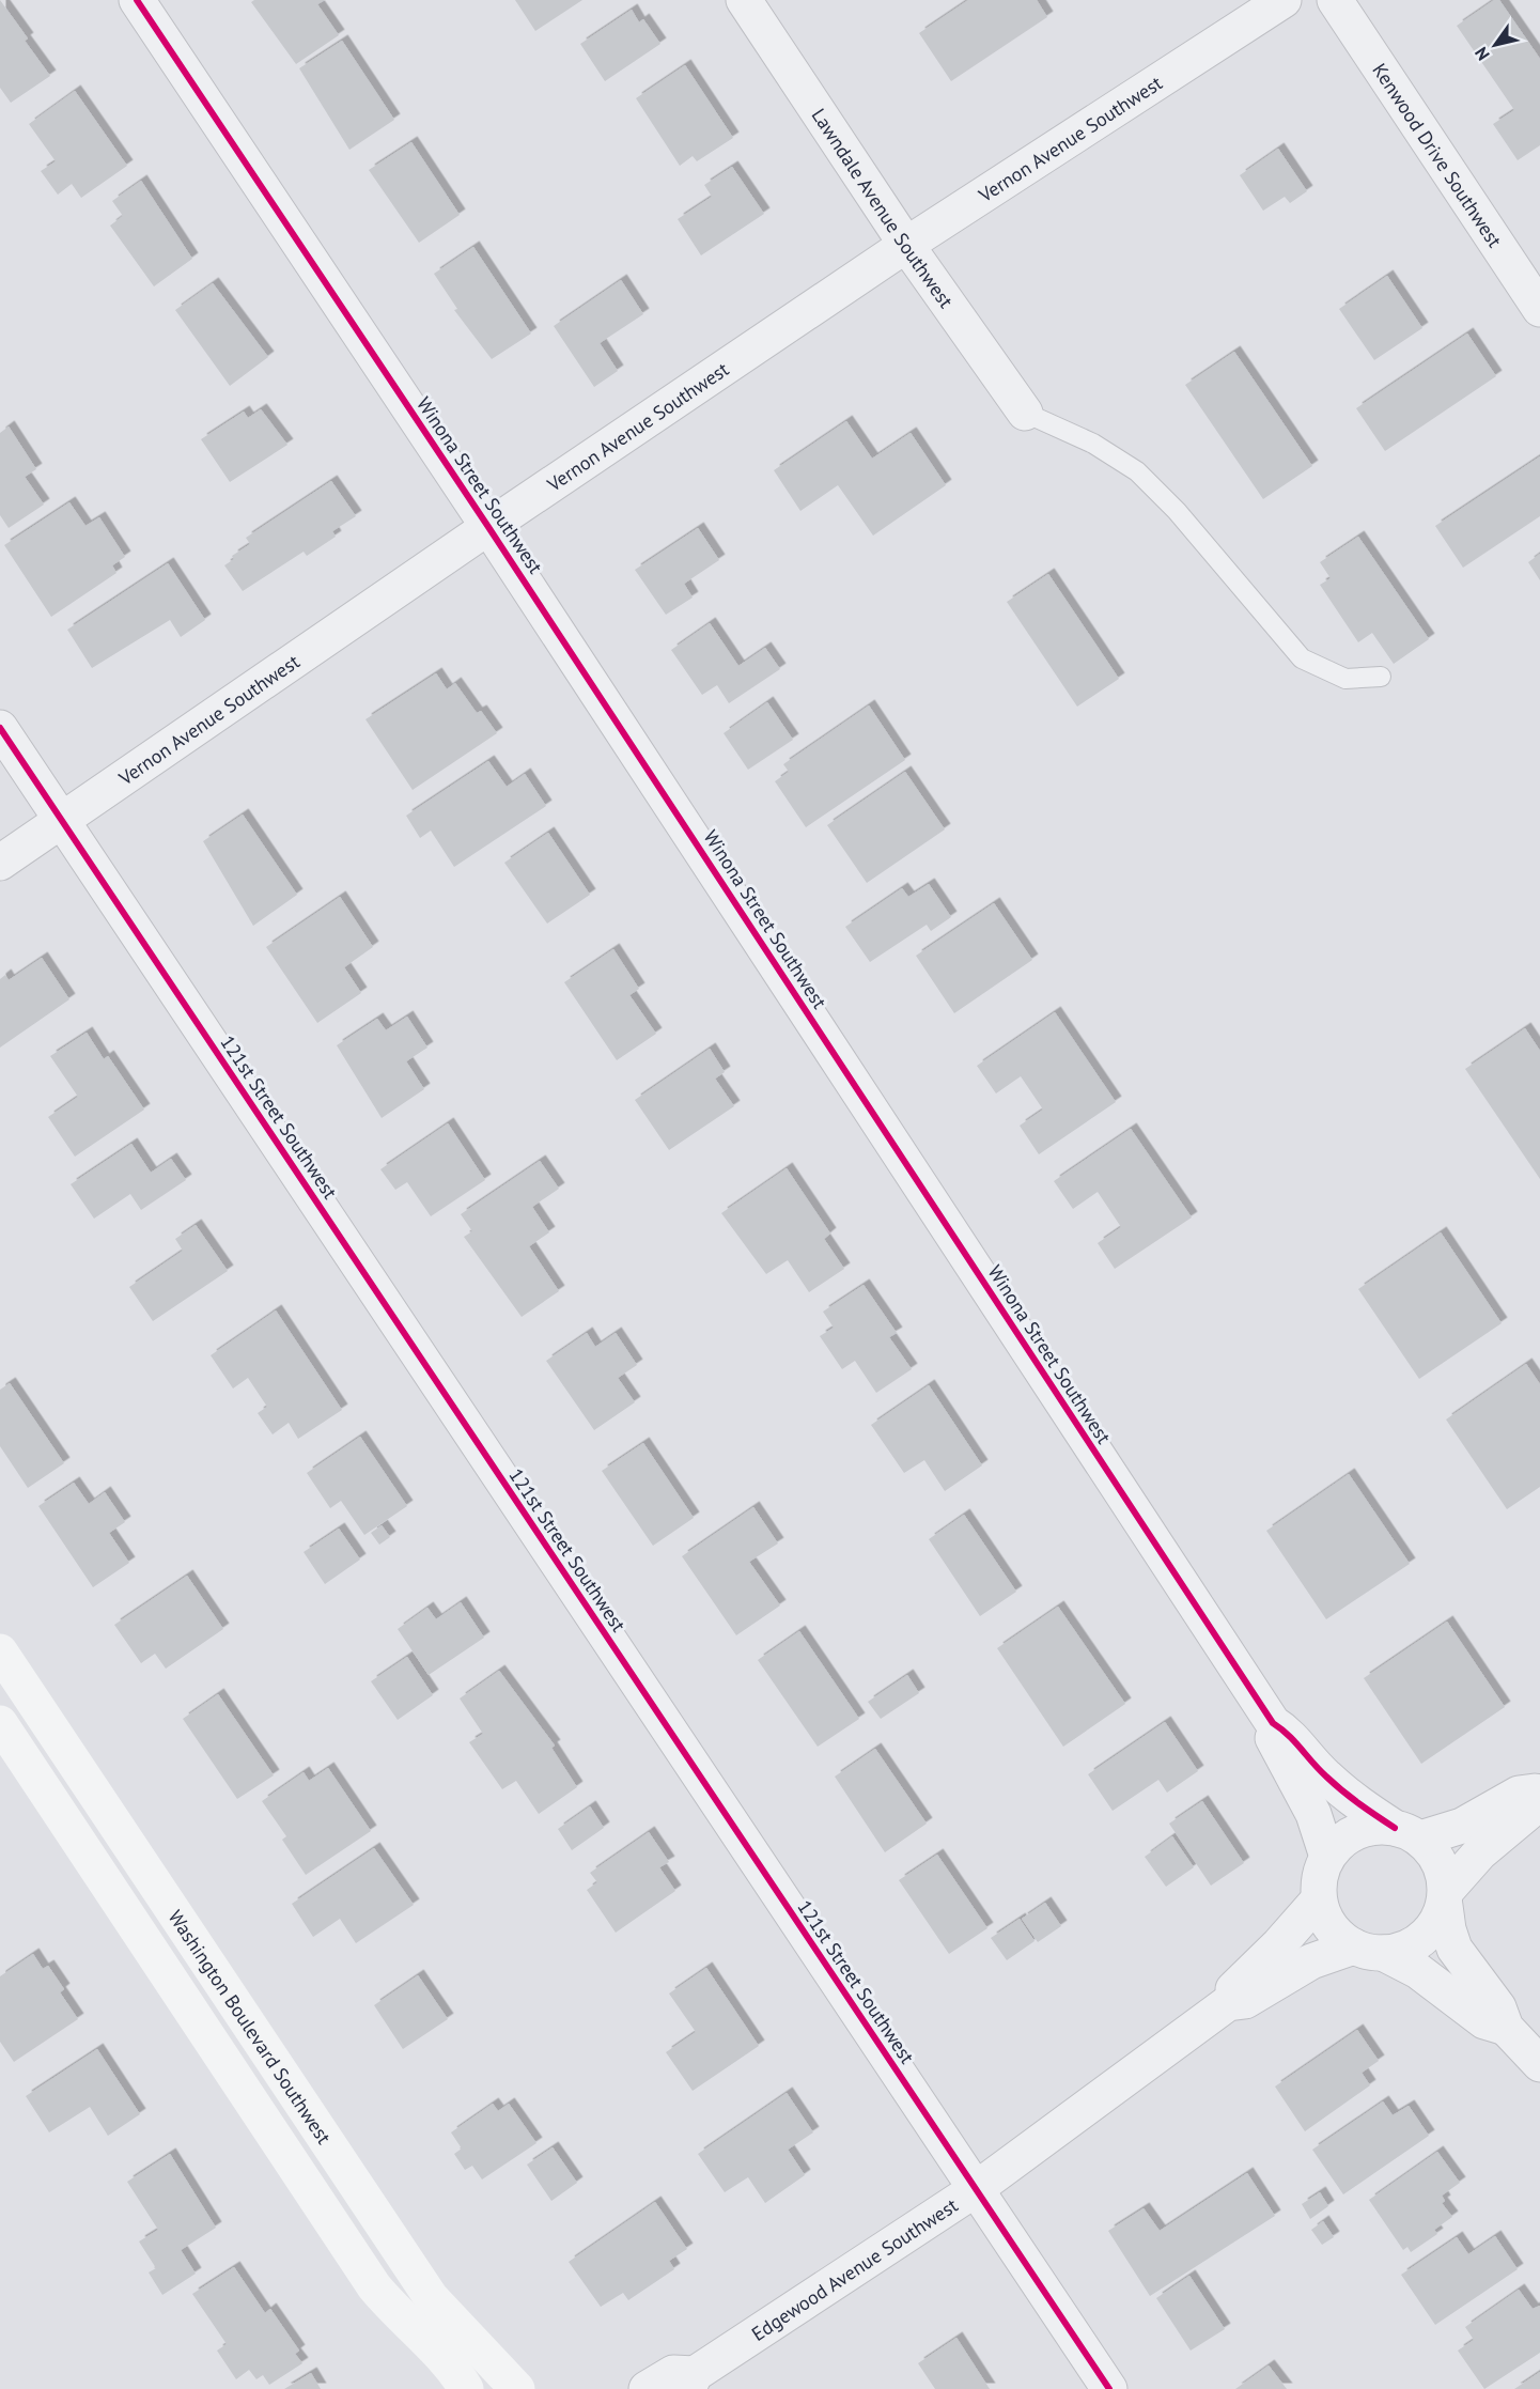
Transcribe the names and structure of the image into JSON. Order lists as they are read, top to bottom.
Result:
{
  "streets": {
    "main road": ["Washington Boulevard Southwest"],
    "street": [
      "Vernon Avenue Southwest",
      "Kenwood Drive Southwest",
      "Lawndale Avenue Southwest",
      "Winona Street Southwest",
      "121st Street Southwest",
      "Edgewood Avenue Southwest"
    ]
  },
  "crossings": [
    ["Vernon Avenue Southwest", "Lawndale Avenue Southwest"],
    ["Vernon Avenue Southwest", "Winona Street Southwest"],
    ["Vernon Avenue Southwest", "121st Street Southwest"],
    ["Winona Street Southwest", "Edgewood Avenue Southwest"],
    ["121st Street Southwest", "Edgewood Avenue Southwest"]
  ],
  "north": "bottom left"
}
